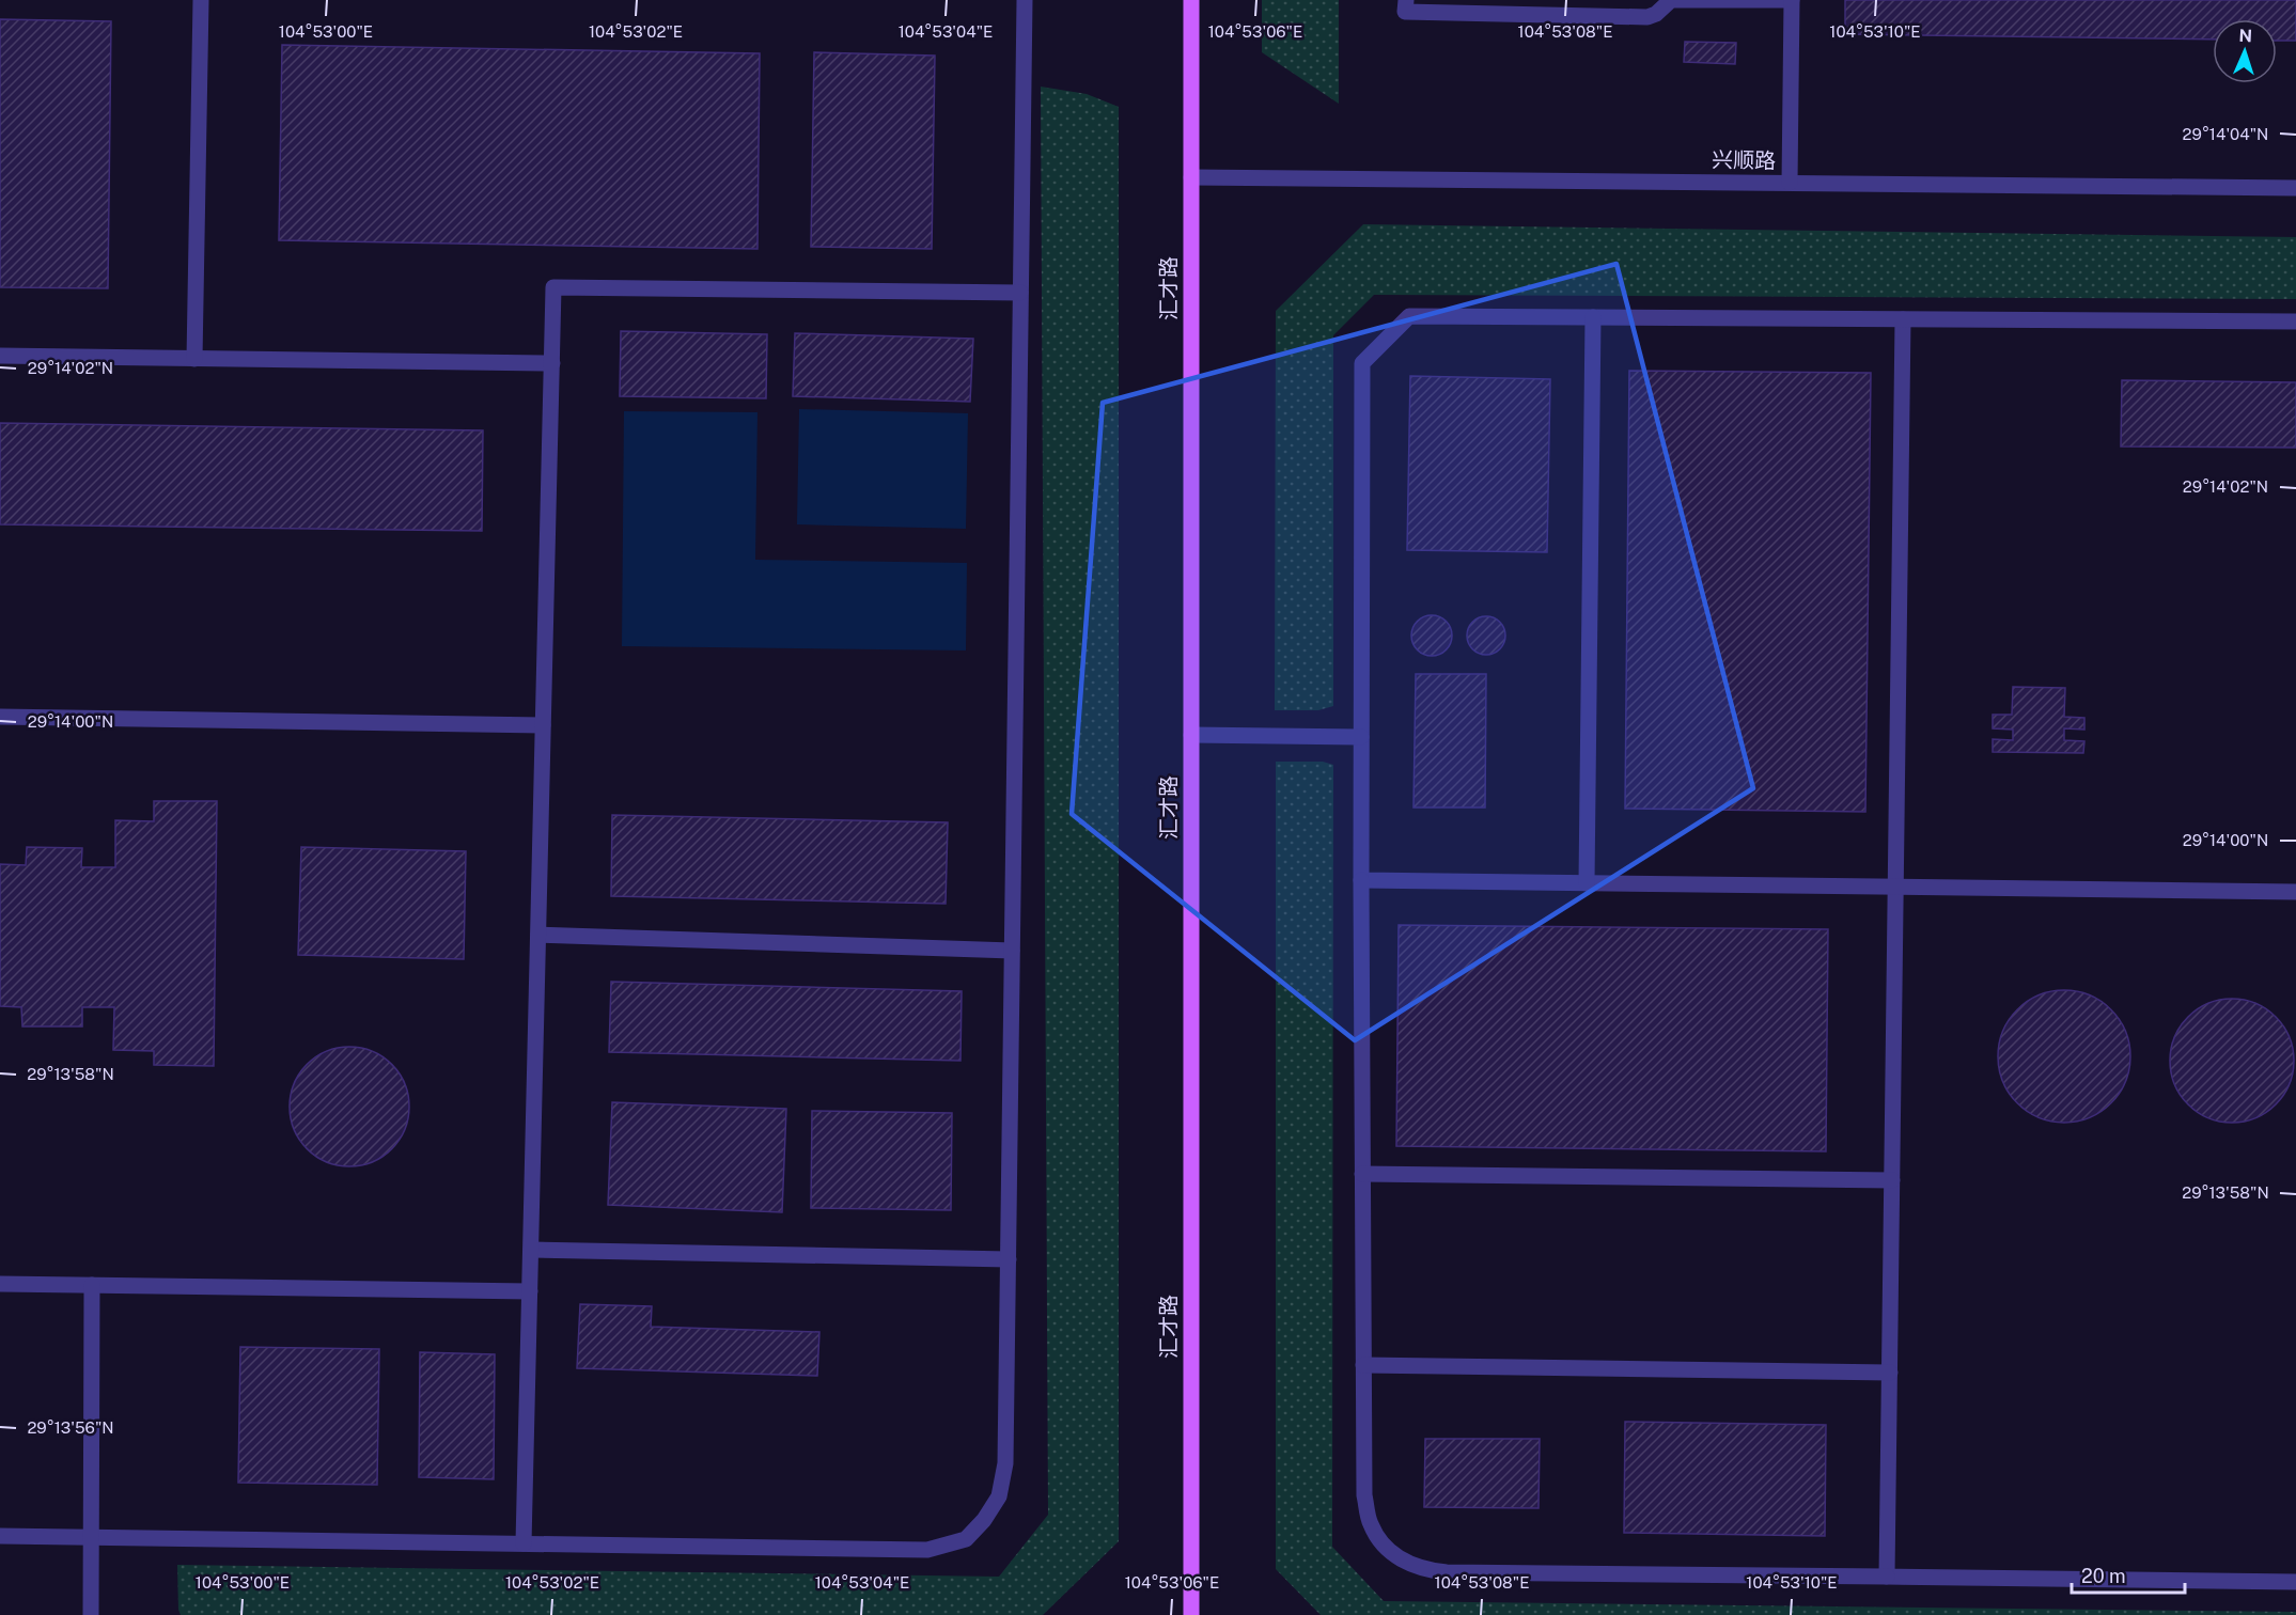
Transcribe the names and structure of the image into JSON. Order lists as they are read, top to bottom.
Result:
{
  "streets": {
    "main road": ["汇才路"],
    "street": ["兴顺路"]
  },
  "crossings": [
    ["兴顺路", "汇才路"]
  ],
  "scale_bar": "20 m",
  "north": "top",
  "coordinates": [
    "104°53'00\"E",
    "104°53'02\"E",
    "104°53'04\"E",
    "104°53'06\"E",
    "104°53'08\"E",
    "104°53'10\"E",
    "29°14'04\"N",
    "29°14'02\"N",
    "29°14'00\"N",
    "29°13'58\"N",
    "29°13'56\"N"
  ]
}
